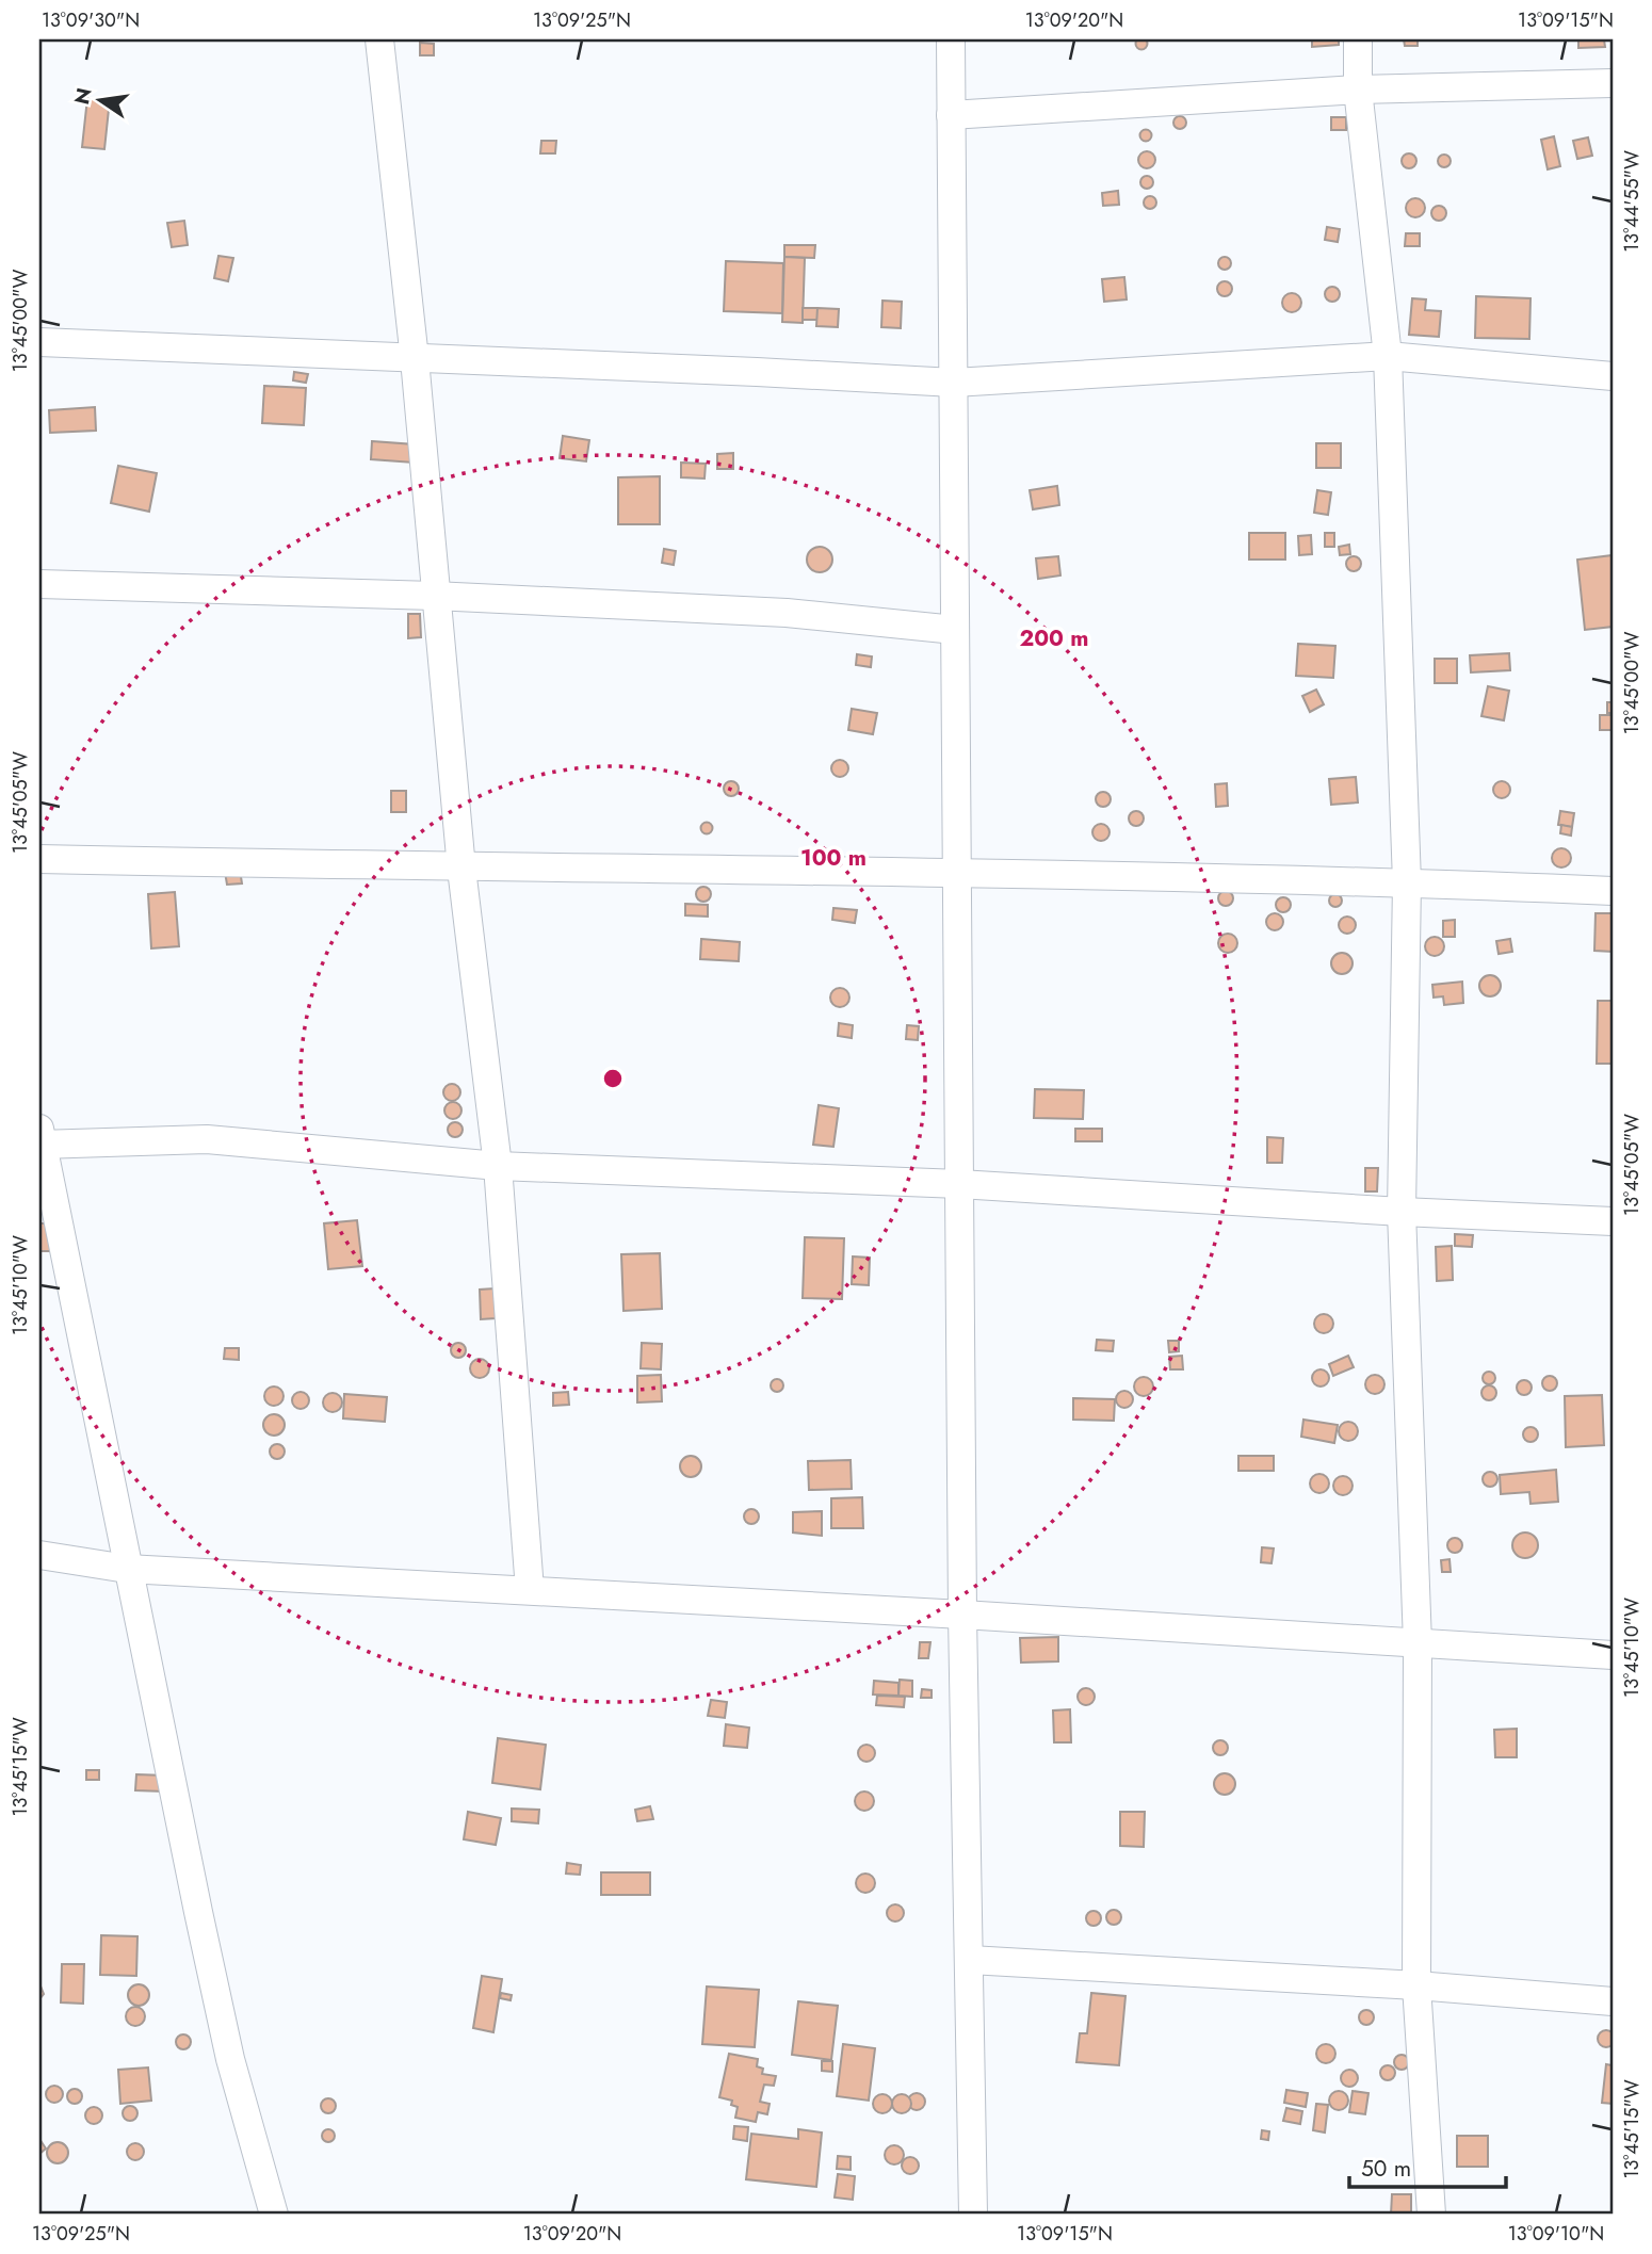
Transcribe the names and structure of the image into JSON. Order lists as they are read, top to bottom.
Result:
{
  "scale_bar": "50 m",
  "north": "left",
  "coordinates": [
    "13°09'30\"N",
    "13°09'25\"N",
    "13°09'20\"N",
    "13°09'15\"N",
    "13°44'55\"W",
    "13°45'00\"W",
    "13°45'05\"W",
    "13°45'10\"W",
    "13°45'15\"W",
    "13°09'10\"N"
  ],
  "rings": ["200 m", "100 m"]
}
